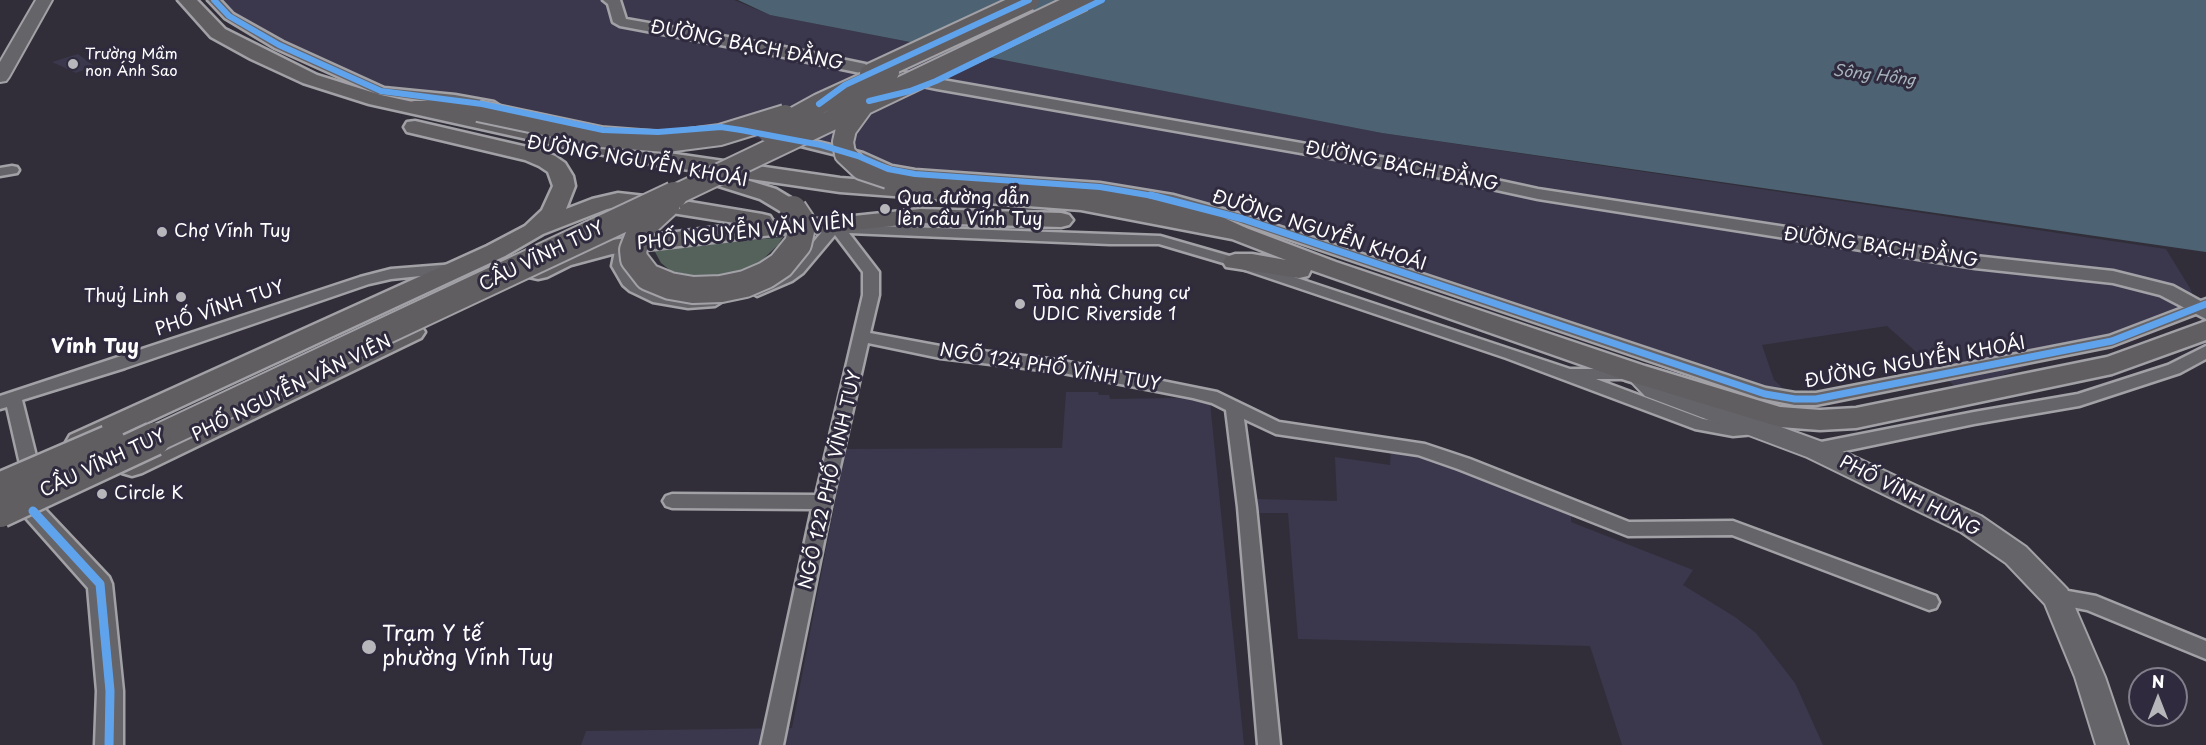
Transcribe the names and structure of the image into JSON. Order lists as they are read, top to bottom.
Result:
{
  "streets": {
    "main road": [
      "ĐƯỜNG NGUYỄN KHOÁI",
      "PHỐ NGUYỄN VĂN VIÊN",
      "CẦU VĨNH TUY",
      "PHỐ VĨNH HƯNG"
    ],
    "street": [
      "ĐƯỜNG BẠCH ĐẰNG",
      "PHỐ VĨNH TUY",
      "NGÕ 124 PHỐ VĨNH TUY",
      "NGÕ 122 PHỐ VĨNH TUY"
    ]
  },
  "crossings": [
    ["ĐƯỜNG BẠCH ĐẰNG", "ĐƯỜNG NGUYỄN KHOÁI"],
    ["ĐƯỜNG NGUYỄN KHOÁI", "PHỐ NGUYỄN VĂN VIÊN"],
    ["ĐƯỜNG NGUYỄN KHOÁI", "CẦU VĨNH TUY"],
    ["ĐƯỜNG NGUYỄN KHOÁI", "PHỐ VĨNH HƯNG"],
    ["PHỐ NGUYỄN VĂN VIÊN", "PHỐ VĨNH TUY"],
    ["PHỐ NGUYỄN VĂN VIÊN", "NGÕ 122 PHỐ VĨNH TUY"],
    ["NGÕ 124 PHỐ VĨNH TUY", "NGÕ 122 PHỐ VĨNH TUY"]
  ],
  "districts": ["Vĩnh Tuy"],
  "water": ["Sông Hồng"],
  "places": [
    "Trường Mầm non Ánh Sao",
    "Qua đường dẫn lên cầu Vĩnh Tuy",
    "Chợ Vĩnh Tuy",
    "Thuỷ Linh",
    "Tòa nhà Chung cư UDIC Riverside 1",
    "Circle K",
    "Trạm Y tế phường Vĩnh Tuy"
  ],
  "north": "top"
}
